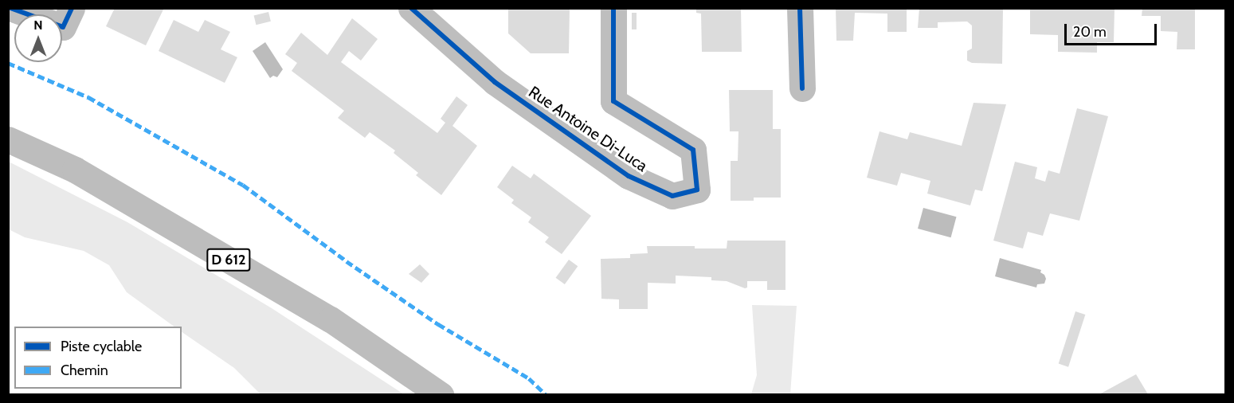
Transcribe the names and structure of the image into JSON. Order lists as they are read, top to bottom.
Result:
{
  "streets": {
    "highway": ["D 612"],
    "street": ["Rue Antoine Di-Luca"]
  },
  "legend": ["Piste cyclable", "Chemin"],
  "scale_bar": "20 m",
  "north": "top"
}
